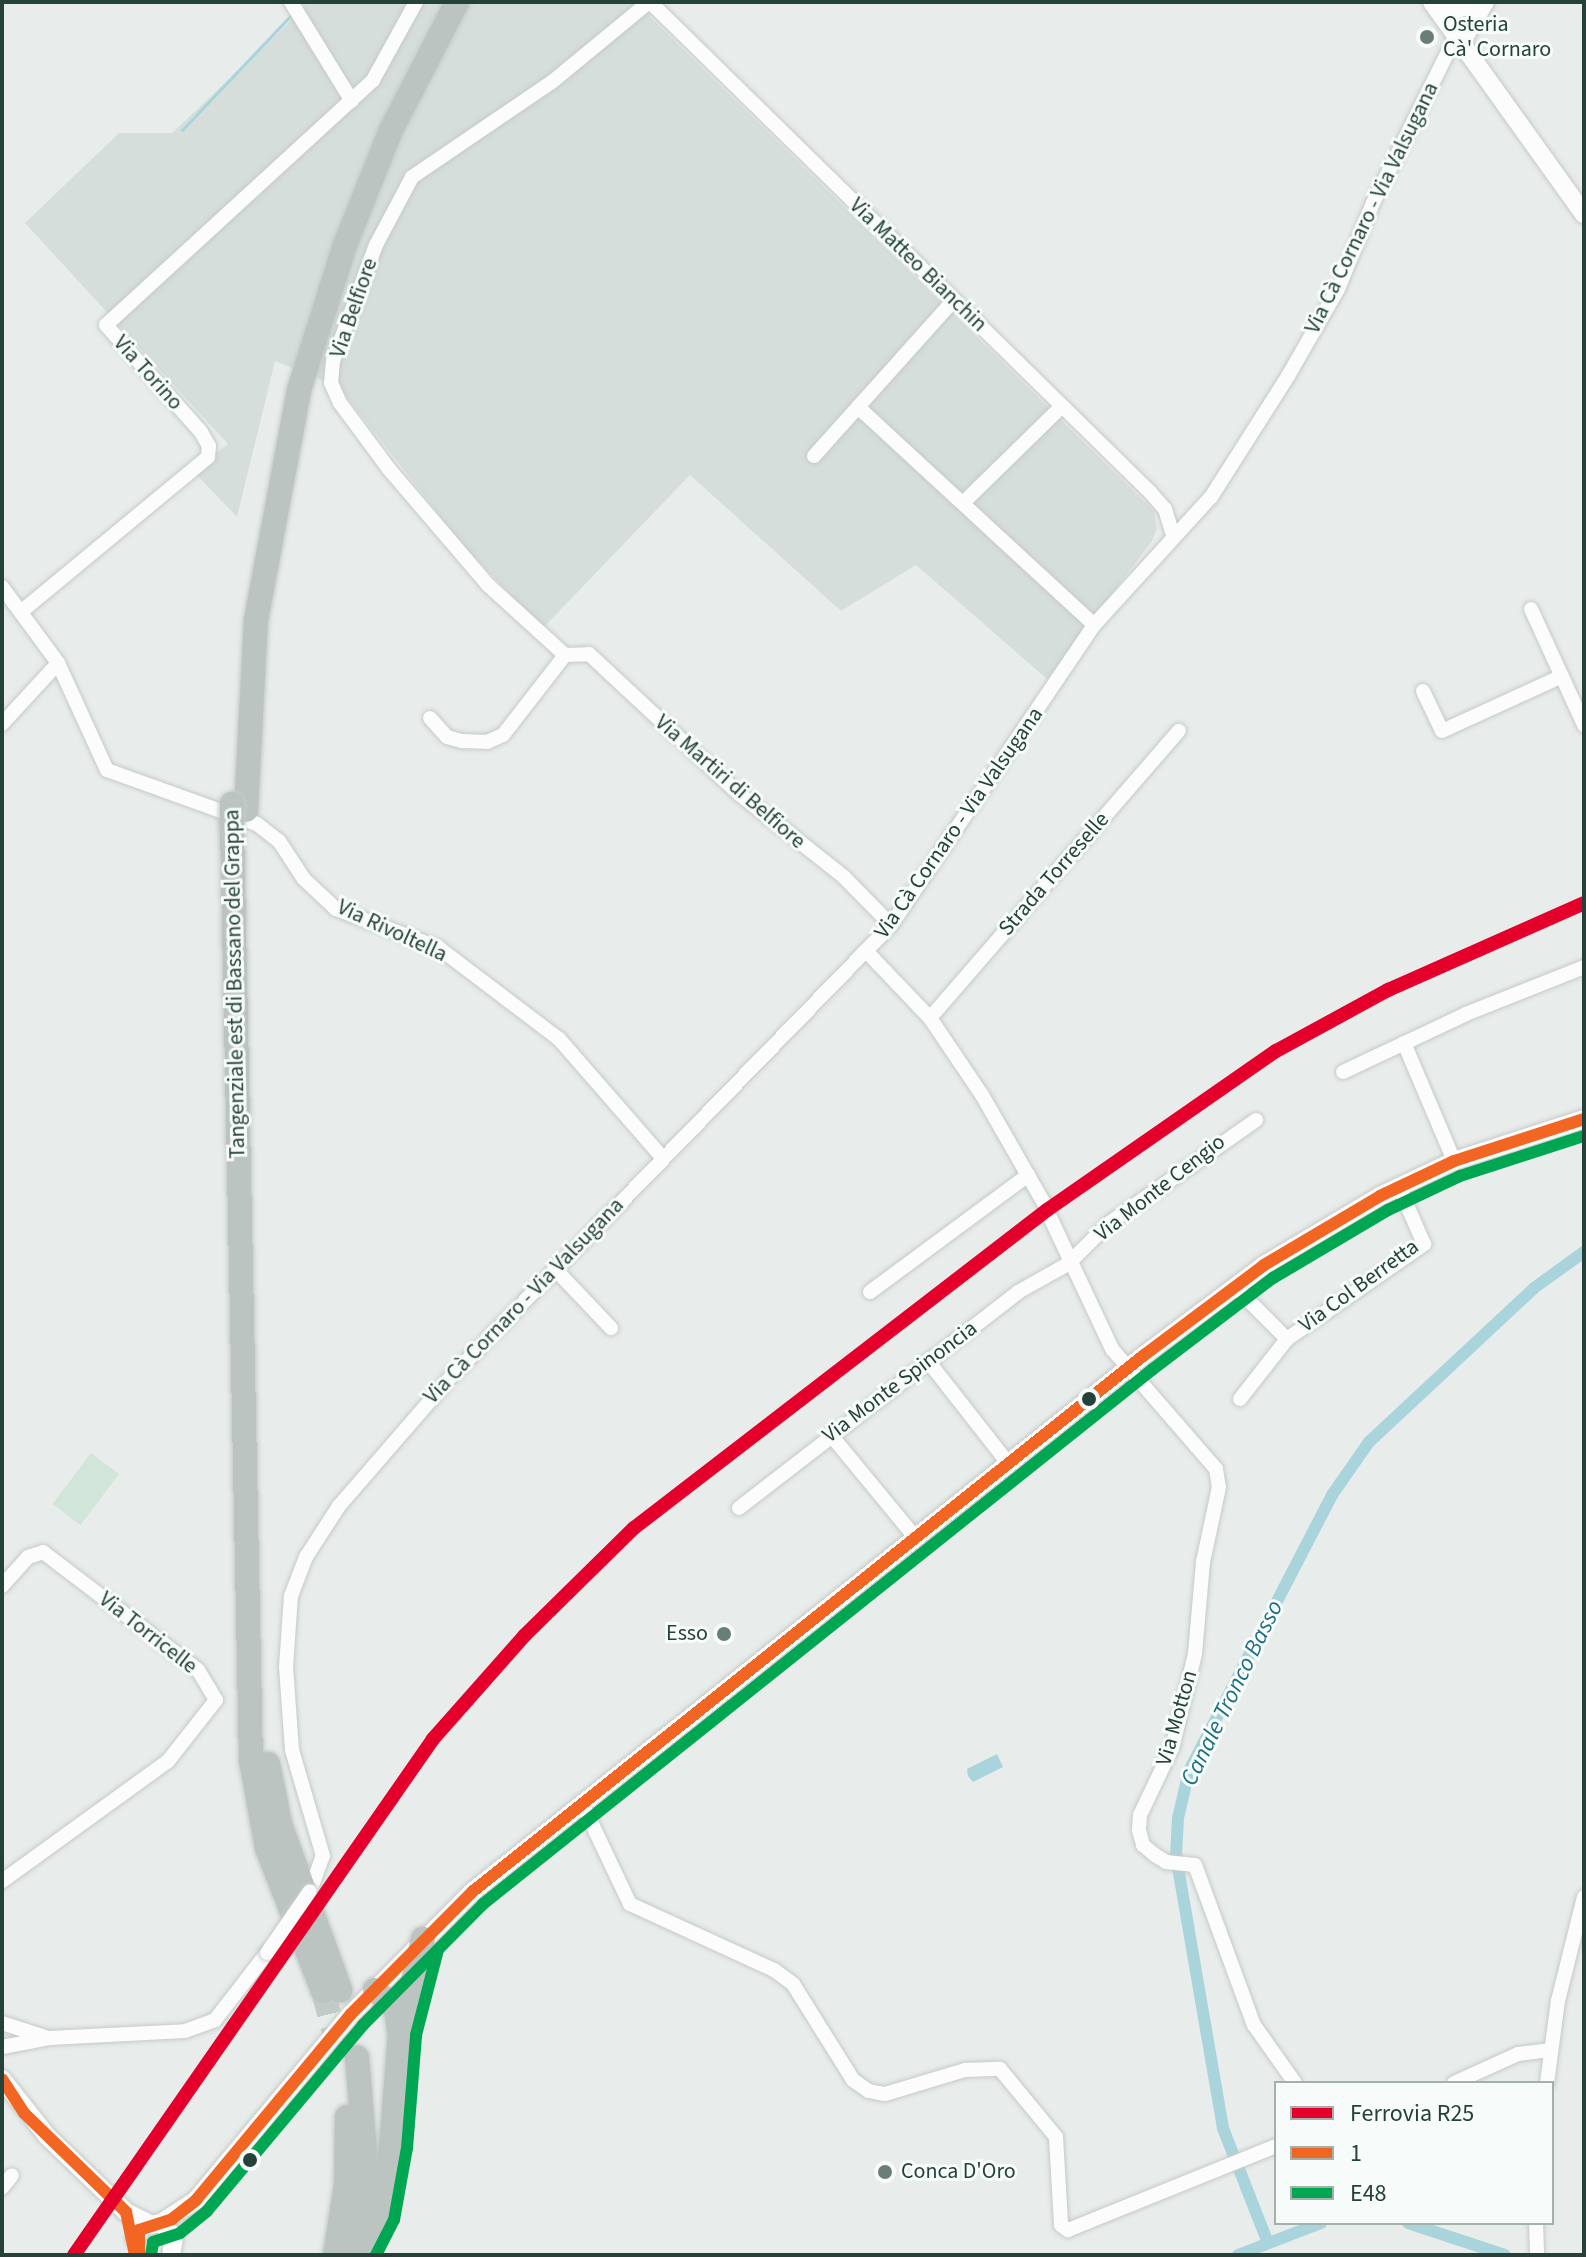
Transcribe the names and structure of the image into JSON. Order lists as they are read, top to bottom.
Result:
{
  "streets": {
    "highway": ["Tangenziale est di Bassano del Grappa"],
    "street": [
      "Via Cà Cornaro - Via Valsugana",
      "Via Matteo Bianchin",
      "Via Belfiore",
      "Via Torino",
      "Via Martiri di Belfiore",
      "Strada Torreselle",
      "Via Rivoltella",
      "Via Monte Cengio",
      "Via Col Berretta",
      "Via Monte Spinoncia",
      "Via Torricelle",
      "Via Motton"
    ]
  },
  "crossings": [
    ["Via Cà Cornaro - Via Valsugana", "Via Matteo Bianchin"],
    ["Via Cà Cornaro - Via Valsugana", "Via Martiri di Belfiore"],
    ["Via Cà Cornaro - Via Valsugana", "Via Rivoltella"],
    ["Via Matteo Bianchin", "Via Belfiore"],
    ["Via Belfiore", "Via Martiri di Belfiore"],
    ["Via Torino", "Via Rivoltella"],
    ["Via Monte Cengio", "Via Monte Spinoncia"]
  ],
  "water": ["Canale Tronco Basso"],
  "places": ["Osteria Cà' Cornaro", "Esso", "Conca D'Oro"],
  "lines": ["rail line R25", "transit line 1", "transit line E48"],
  "legend": ["Ferrovia R25", "1", "E48"]
}
